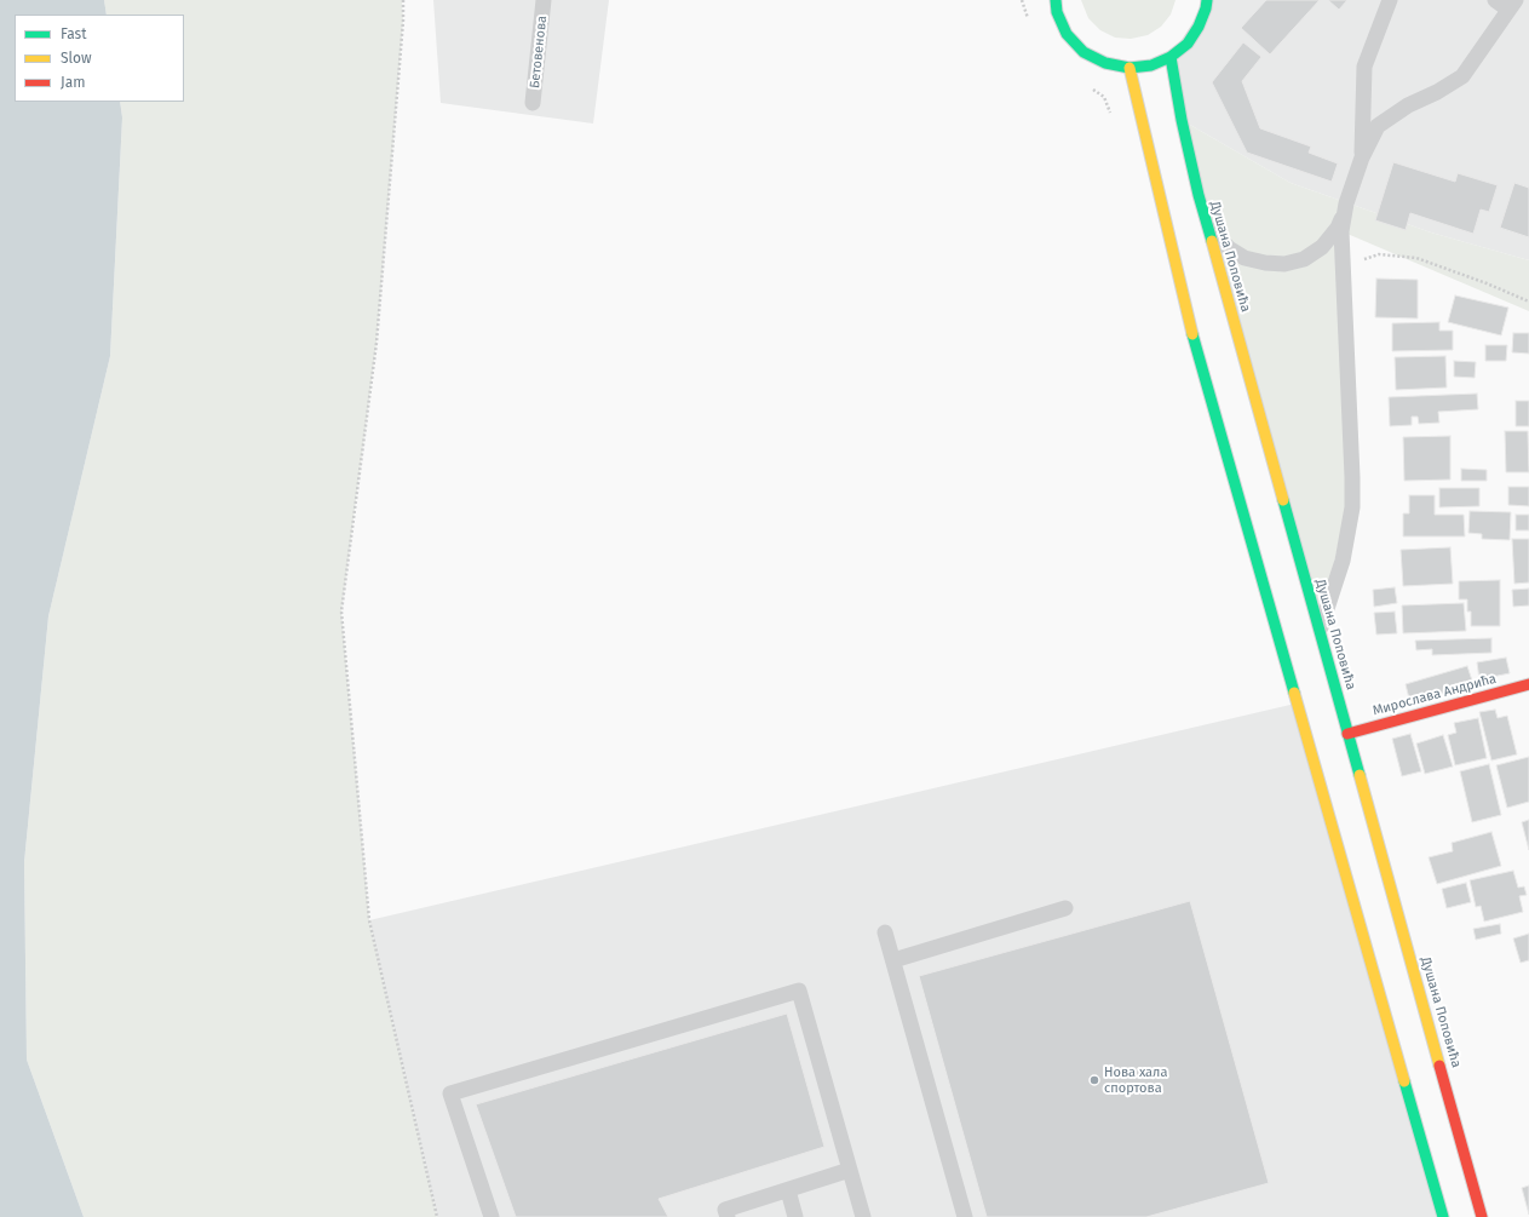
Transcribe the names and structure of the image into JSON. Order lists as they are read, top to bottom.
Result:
{
  "streets": {
    "main road": ["Душана Поповића", "Мирослава Андрића"],
    "lane": ["Бетовенова"]
  },
  "crossings": [
    ["Душана Поповића", "Мирослава Андрића"]
  ],
  "places": ["Нова хала спортова"],
  "legend": ["Fast", "Slow", "Jam"]
}
